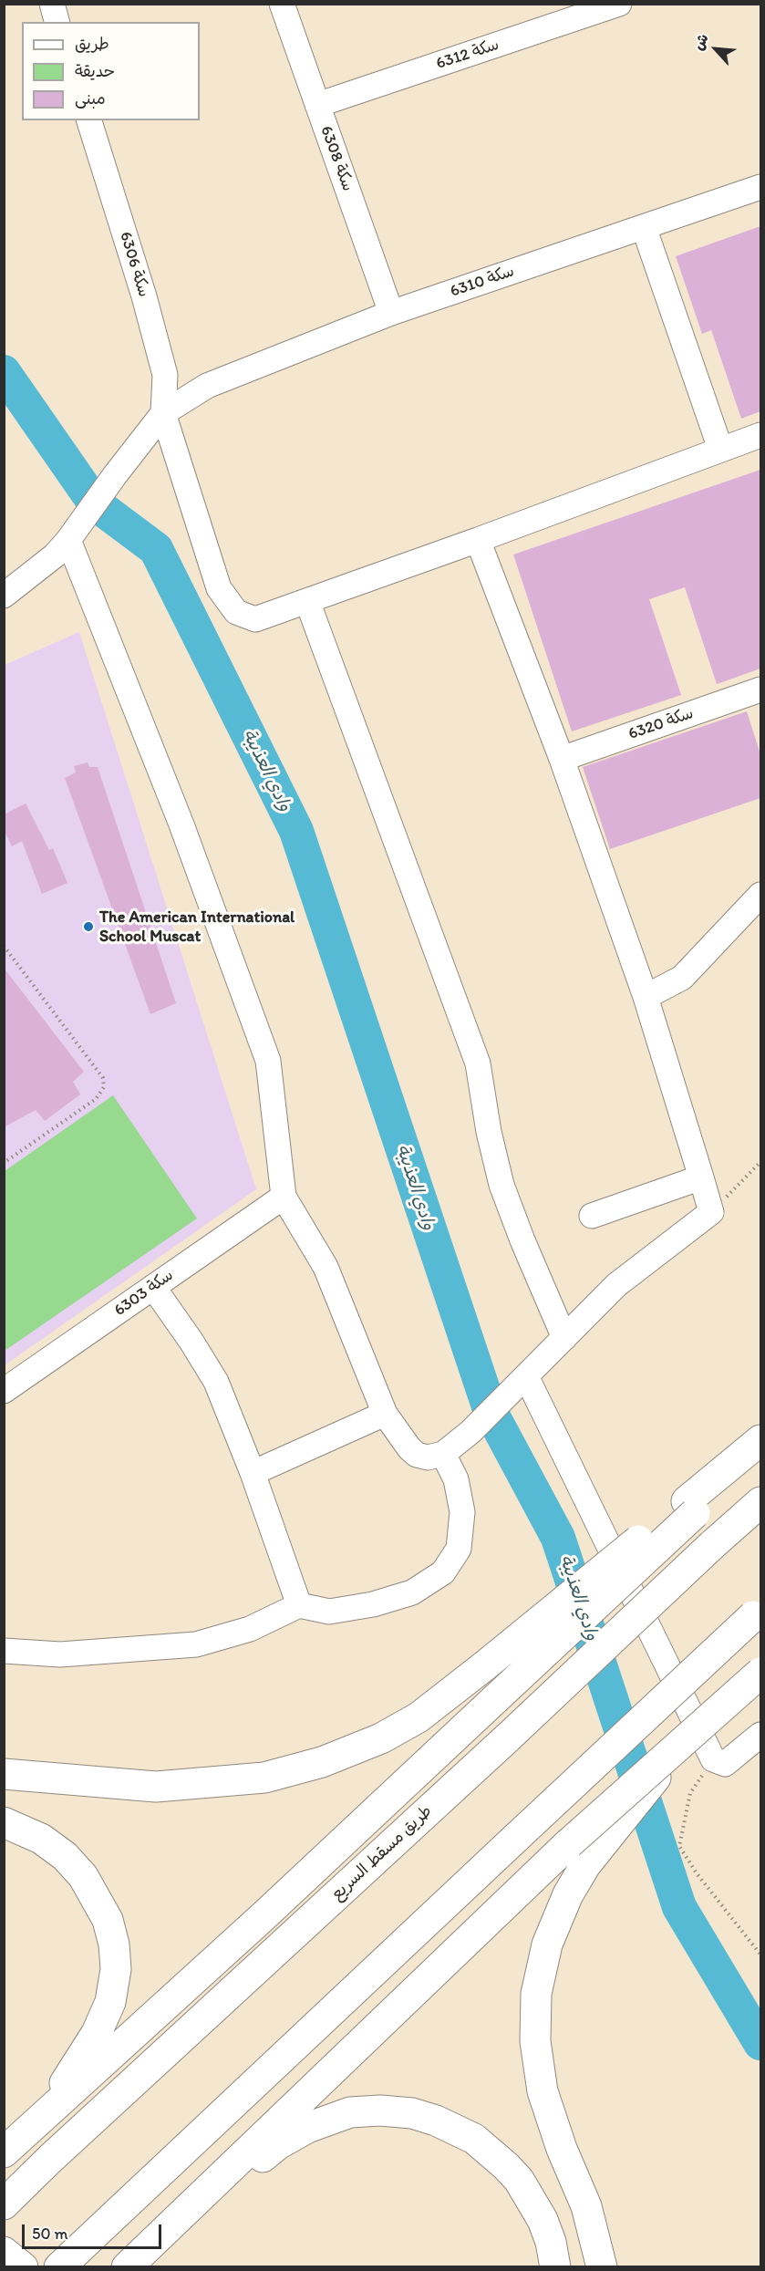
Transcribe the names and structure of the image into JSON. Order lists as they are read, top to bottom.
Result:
{
  "streets": {
    "main road": ["طريق مسقط السريع"],
    "street": [
      "سكة 6312",
      "سكة 6308",
      "سكة 6306",
      "سكة 6310",
      "سكة 6320",
      "سكة 6303"
    ]
  },
  "crossings": [
    ["سكة 6312", "سكة 6308"],
    ["سكة 6308", "سكة 6310"],
    ["سكة 6306", "سكة 6310"]
  ],
  "water": ["وادي العذيبة"],
  "places": ["The American International School Muscat"],
  "legend": ["طريق", "حديقة", "مبنى"],
  "scale_bar": "50 m",
  "north": "top left"
}
